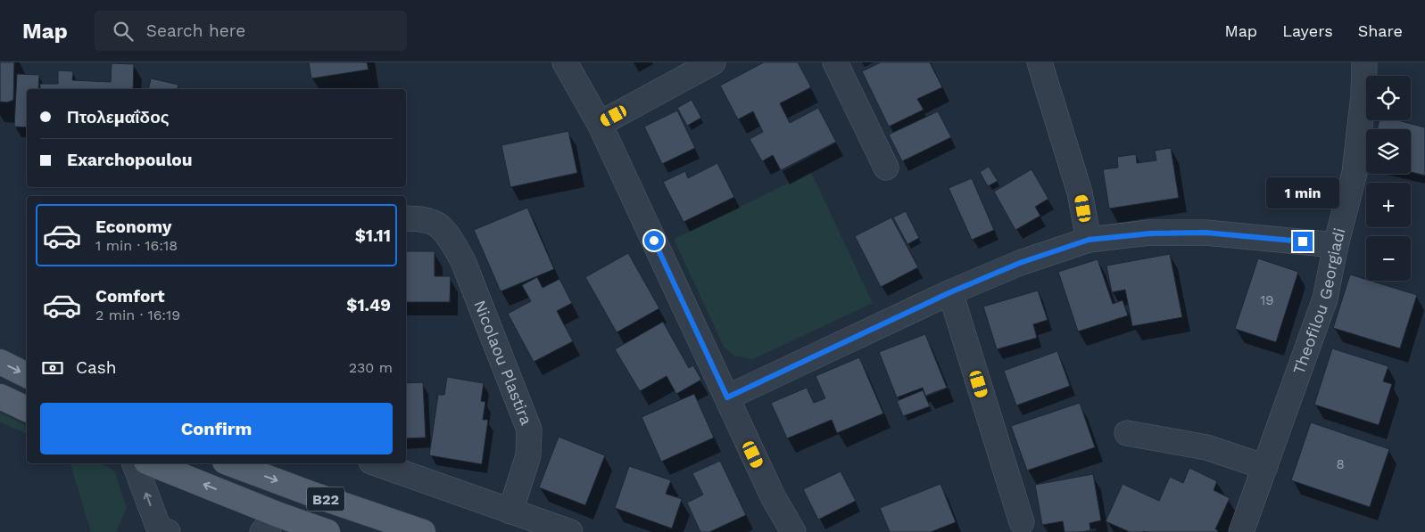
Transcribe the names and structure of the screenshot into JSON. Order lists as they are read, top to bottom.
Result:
{
  "streets": {
    "main road": ["B22"],
    "street": ["Theofilou Georgiadi", "Nicolaou Plastira"]
  },
  "house_numbers": ["19", "8"],
  "page": {
    "header": "Map",
    "search": "Search here",
    "nav": ["Map", "Layers", "Share"],
    "map_buttons": ["+", "−"],
    "banner": ["Πτολεμαΐδος", "Exarchopoulou"],
    "bubble": "1 min",
    "list": [
      {
        "name": "Economy",
        "note": "1 min · 16:18",
        "value": "$1.11"
      },
      {
        "name": "Comfort",
        "note": "2 min · 16:19",
        "value": "$1.49"
      }
    ],
    "pay": ["Cash", "230 m"],
    "buttons": "Confirm"
  }
}
